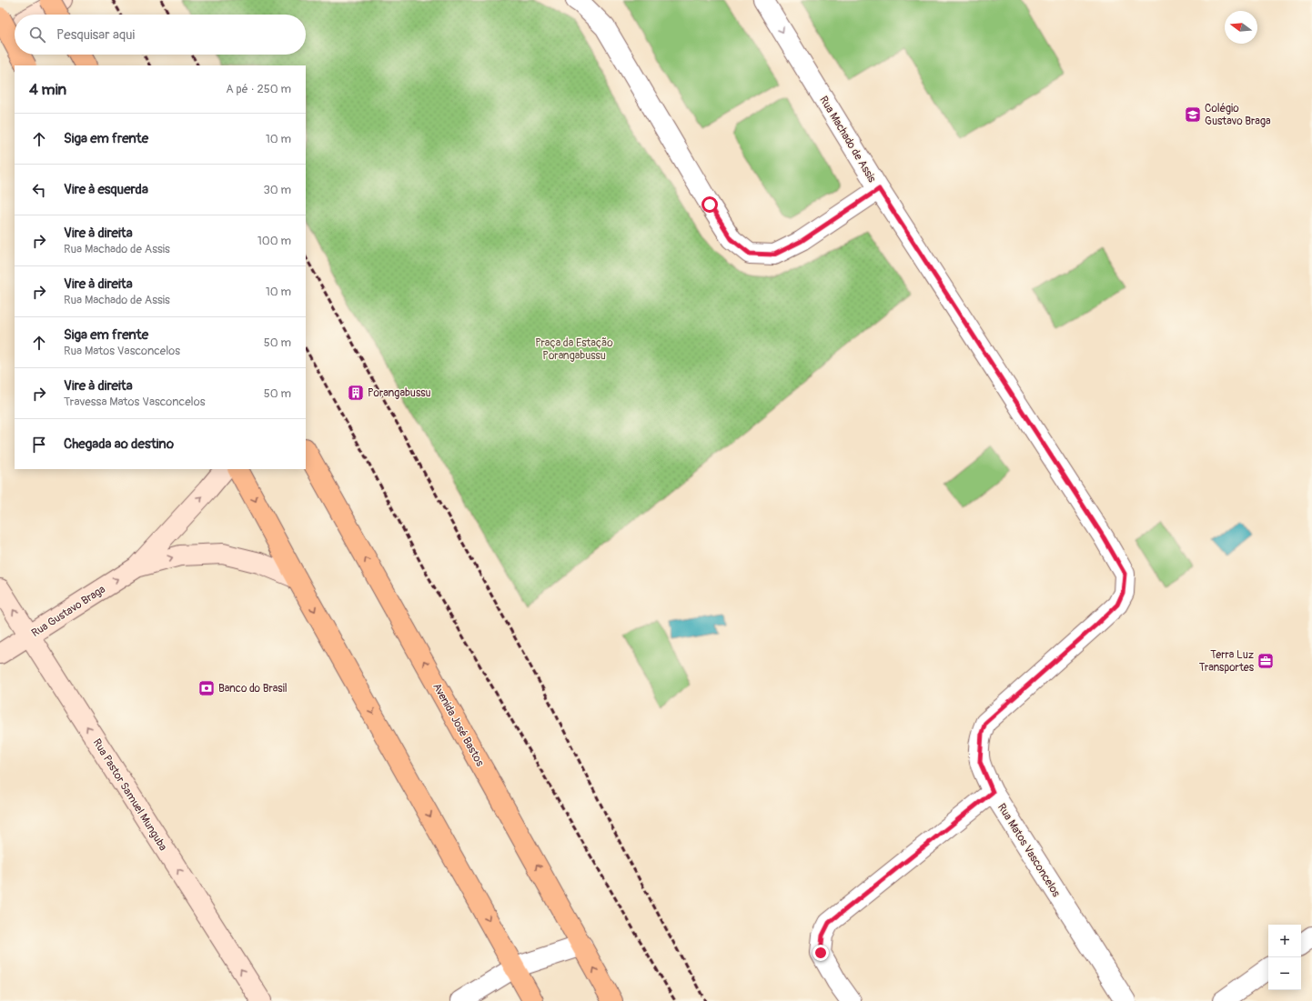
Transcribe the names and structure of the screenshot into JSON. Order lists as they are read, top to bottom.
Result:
{
  "streets": {
    "main road": ["Avenida José Bastos"],
    "street": [
      "Rua Machado de Assis",
      "Rua Gustavo Braga",
      "Rua Pastor Samuel Munguba",
      "Rua Matos Vasconcelos"
    ]
  },
  "crossings": [
    ["Rua Machado de Assis", "Rua Matos Vasconcelos"],
    ["Rua Gustavo Braga", "Rua Pastor Samuel Munguba"]
  ],
  "one_way": ["Rua Gustavo Braga", "Rua Pastor Samuel Munguba"],
  "parks": ["Praça da Estação Porangabussu"],
  "places": {
    "school or university": ["Colégio Gustavo Braga"],
    "building": ["Porangabussu"],
    "office": ["Terra Luz Transportes"],
    "bank": ["Banco do Brasil"]
  },
  "north": "left",
  "page": {
    "search": "Pesquisar aqui",
    "heading": ["4 min", "A pé · 250 m"],
    "list": [
      ["Siga em frente", "10 m"],
      ["Vire à esquerda", "30 m"],
      ["Vire à direita", "Rua Machado de Assis", "100 m"],
      ["Vire à direita", "Rua Machado de Assis", "10 m"],
      ["Siga em frente", "Rua Matos Vasconcelos", "50 m"],
      ["Vire à direita", "Travessa Matos Vasconcelos", "50 m"],
      "Chegada ao destino"
    ],
    "map_buttons": ["+", "−"]
  }
}
